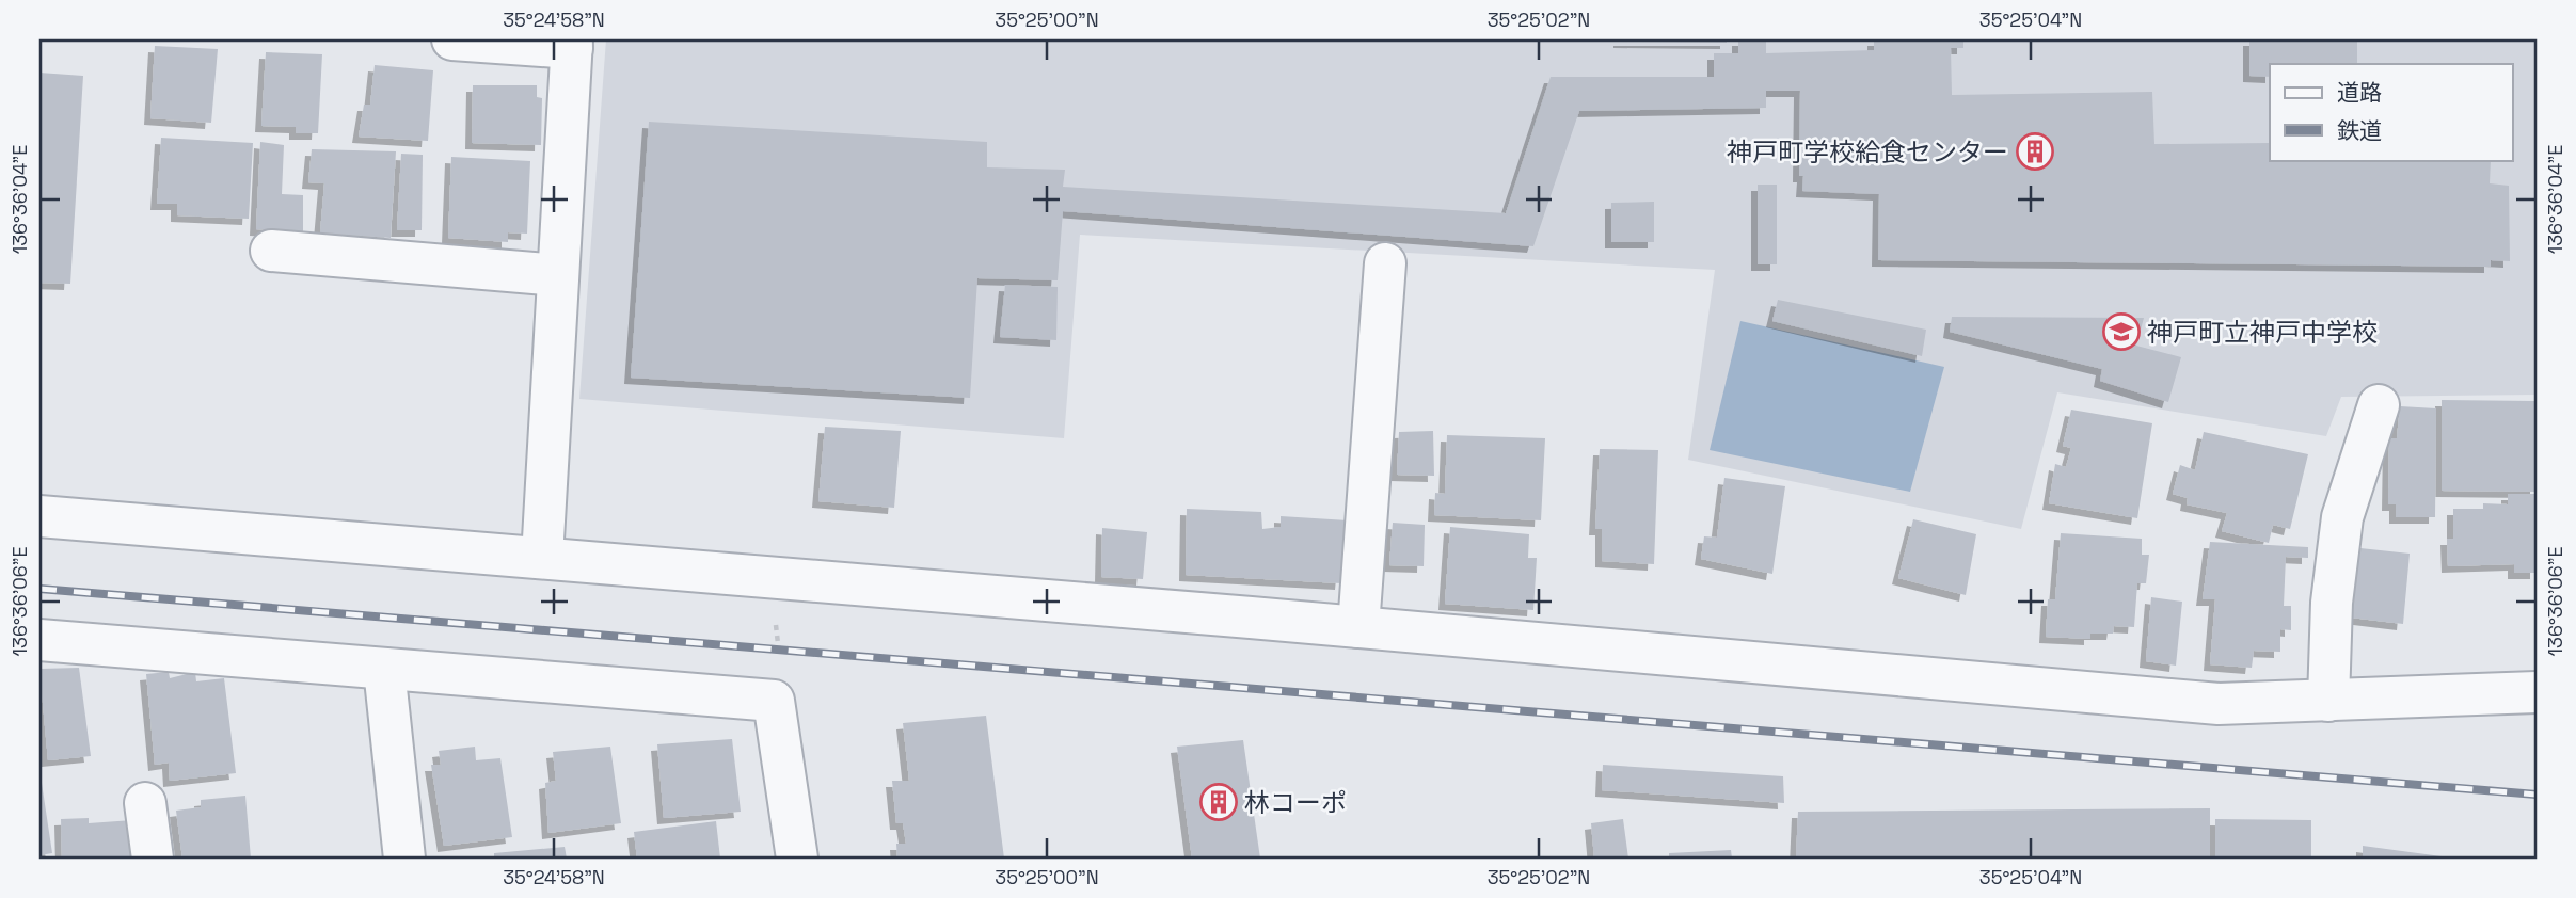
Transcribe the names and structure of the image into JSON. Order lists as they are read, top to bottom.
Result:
{
  "places": {
    "building": ["神戸町学校給食センター", "林コーポ"],
    "school or university": ["神戸町立神戸中学校"]
  },
  "legend": ["道路", "鉄道"],
  "coordinates": [
    "35°24'58\"N",
    "35°25'00\"N",
    "35°25'02\"N",
    "35°25'04\"N",
    "136°36'04\"E",
    "136°36'06\"E"
  ]
}
